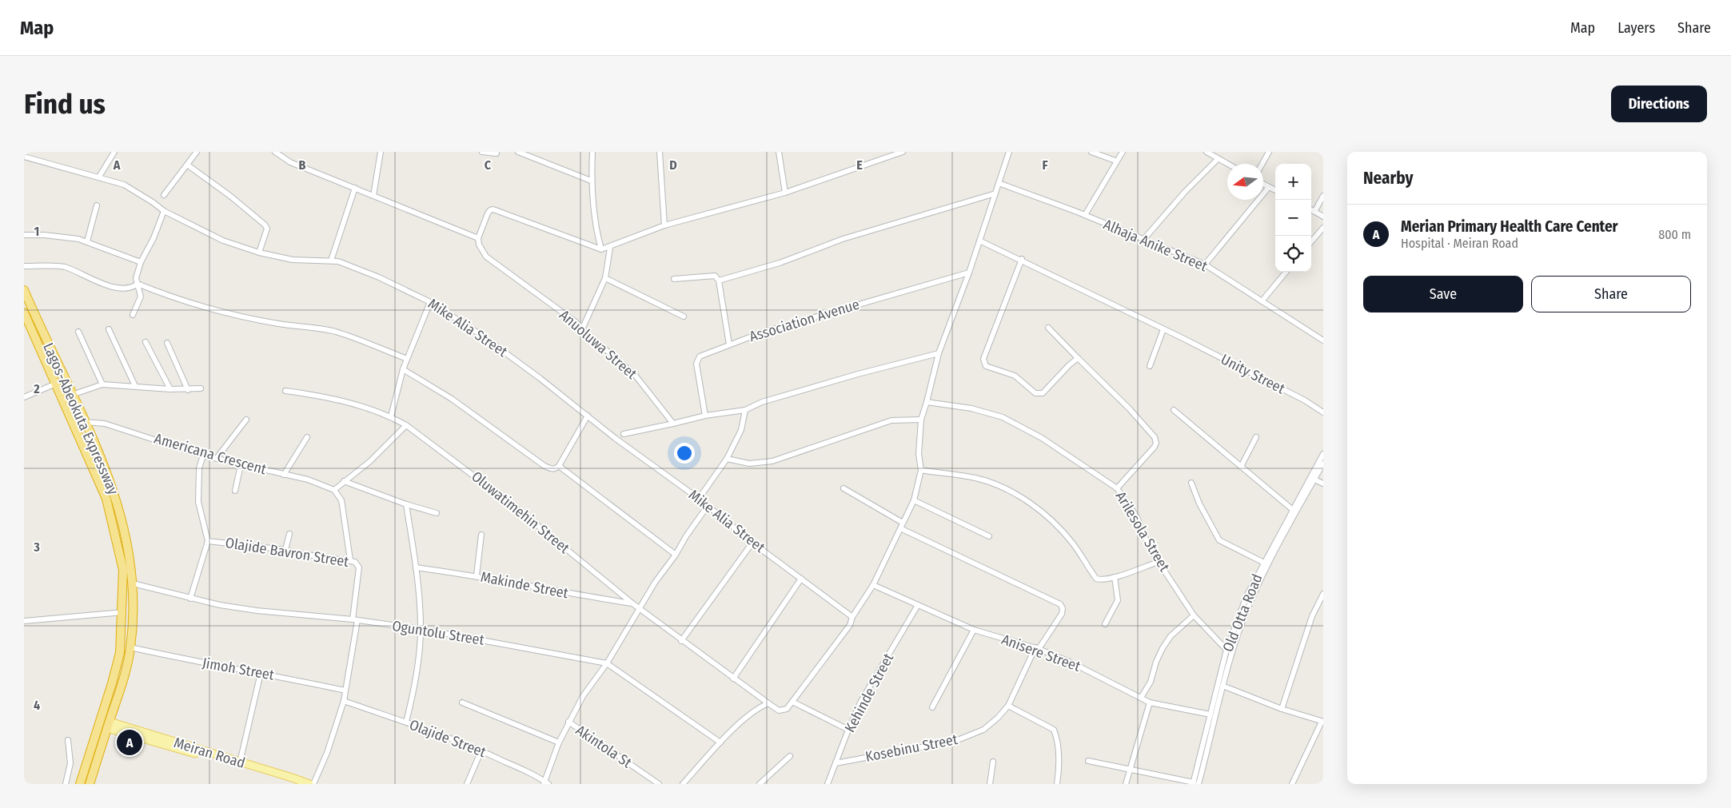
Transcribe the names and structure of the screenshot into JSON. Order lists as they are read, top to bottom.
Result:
{
  "streets": {
    "highway": ["Lagos-Abeokuta Expressway"],
    "main road": ["Meiran Road"],
    "street": [
      "Alhaja Anike Street",
      "Association Avenue",
      "Mike Alia Street",
      "Anuoluwa Street",
      "Unity Street",
      "Americana Crescent",
      "Oluwatimehin Street",
      "Arilesola Street",
      "Olajide Bavron Street",
      "Makinde Street",
      "Old Otta Road",
      "Oguntolu Street",
      "Anisere Street",
      "Jimoh Street",
      "Kehinde Street",
      "Olajide Street",
      "Akintola St",
      "Kosebinu Street"
    ]
  },
  "crossings": [
    ["Lagos-Abeokuta Expressway", "Americana Crescent"],
    ["Lagos-Abeokuta Expressway", "Oguntolu Street"],
    ["Lagos-Abeokuta Expressway", "Jimoh Street"],
    ["Lagos-Abeokuta Expressway", "Meiran Road"],
    ["Oluwatimehin Street", "Makinde Street"],
    ["Arilesola Street", "Old Otta Road"],
    ["Olajide Bavron Street", "Oguntolu Street"],
    ["Old Otta Road", "Anisere Street"],
    ["Anisere Street", "Kehinde Street"],
    ["Anisere Street", "Kosebinu Street"],
    ["Kehinde Street", "Kosebinu Street"]
  ],
  "north": "left",
  "page": {
    "header": "Map",
    "nav": ["Map", "Layers", "Share"],
    "buttons": [
      "Directions",
      ["Save", "Share"]
    ],
    "title": "Find us",
    "heading": "Nearby",
    "map_buttons": ["+", "−"],
    "list": [
      {
        "mark": "A",
        "name": "Merian Primary Health Care Center",
        "note": "Hospital · Meiran Road",
        "value": "800 m"
      }
    ],
    "pins": "A"
  },
  "grid": {
    "columns": [
      "A",
      "B",
      "C",
      "D",
      "E",
      "F"
    ],
    "rows": [
      "1",
      "2",
      "3",
      "4"
    ]
  }
}
